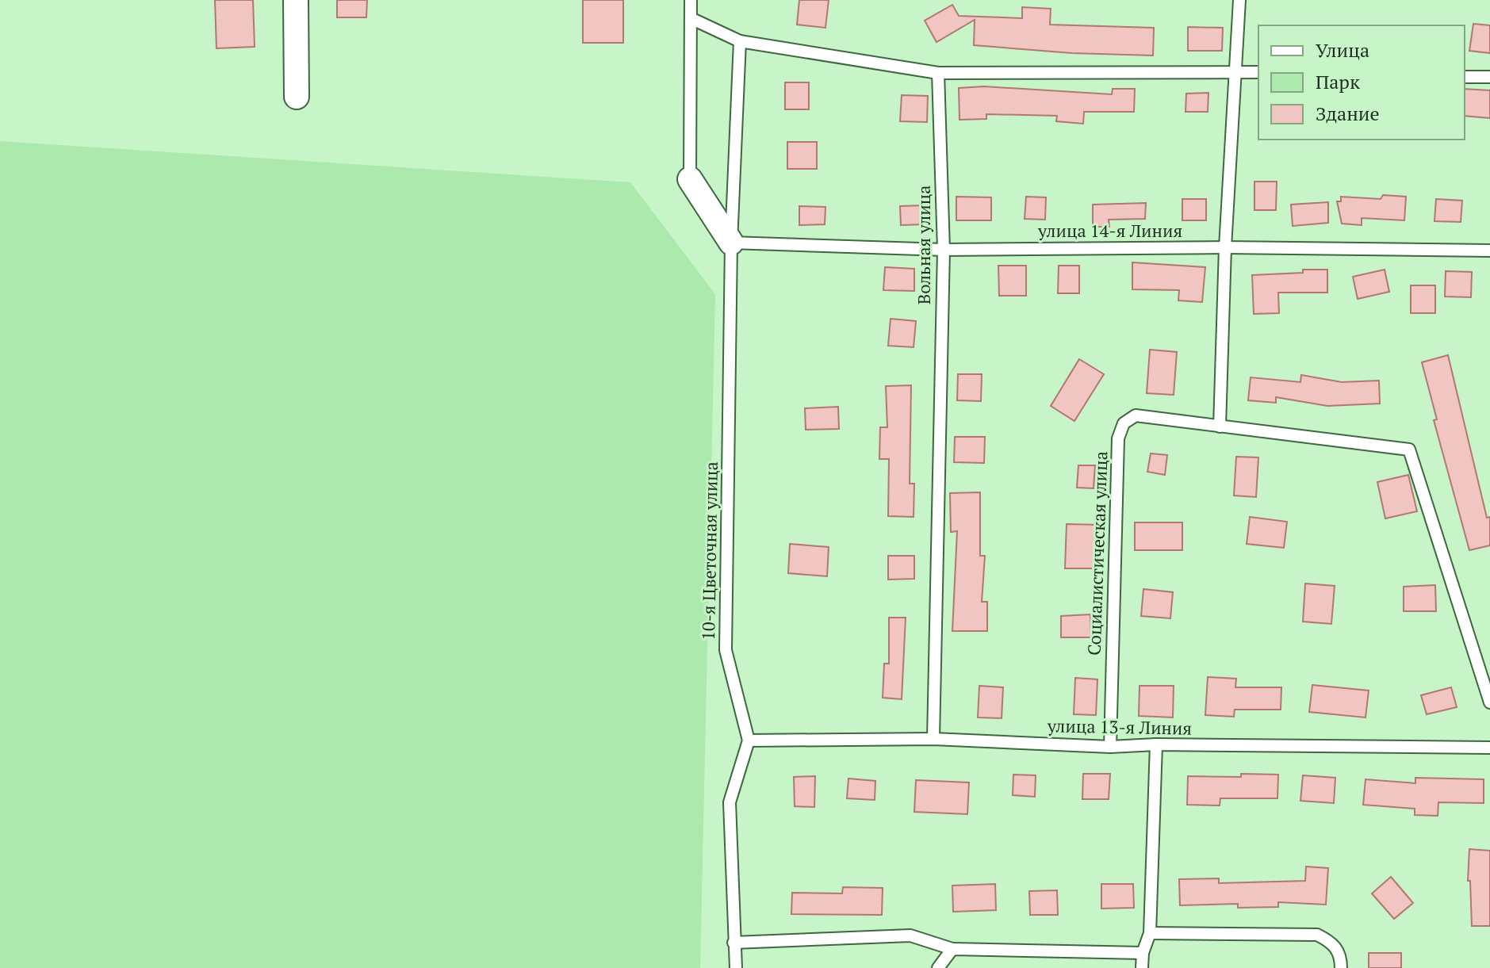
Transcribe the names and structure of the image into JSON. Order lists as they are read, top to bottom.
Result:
{
  "streets": {
    "lane": [
      "улица 14-я Линия",
      "Вольная улица",
      "10-я Цветочная улица",
      "Социалистическая улица",
      "улица 13-я Линия"
    ]
  },
  "crossings": [
    ["улица 14-я Линия", "Вольная улица"],
    ["улица 14-я Линия", "10-я Цветочная улица"],
    ["Вольная улица", "улица 13-я Линия"],
    ["10-я Цветочная улица", "улица 13-я Линия"],
    ["Социалистическая улица", "улица 13-я Линия"]
  ],
  "legend": ["Улица", "Парк", "Здание"]
}
